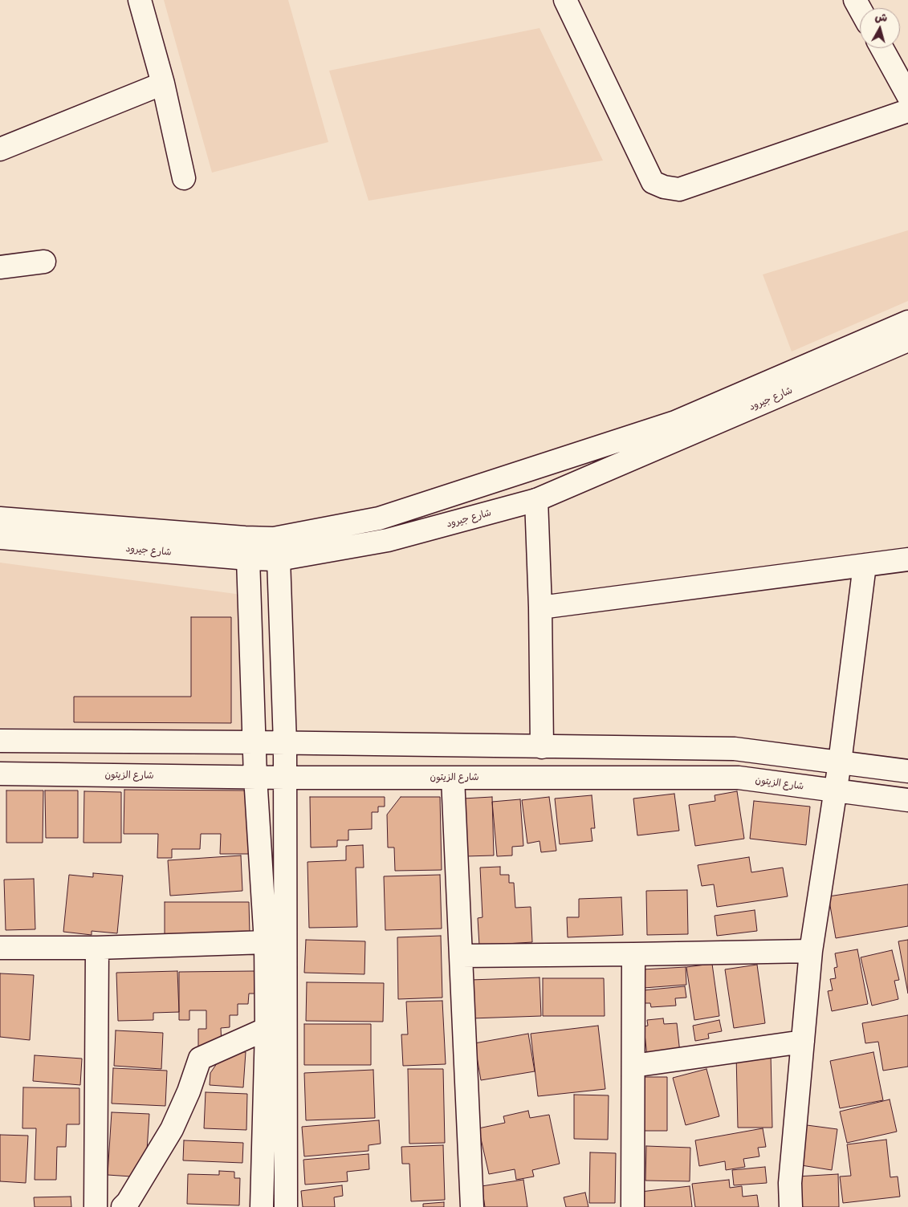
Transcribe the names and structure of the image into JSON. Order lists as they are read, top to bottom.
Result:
{
  "streets": {
    "street": ["شارع جيرود", "شارع الزيتون"]
  },
  "north": "top"
}
